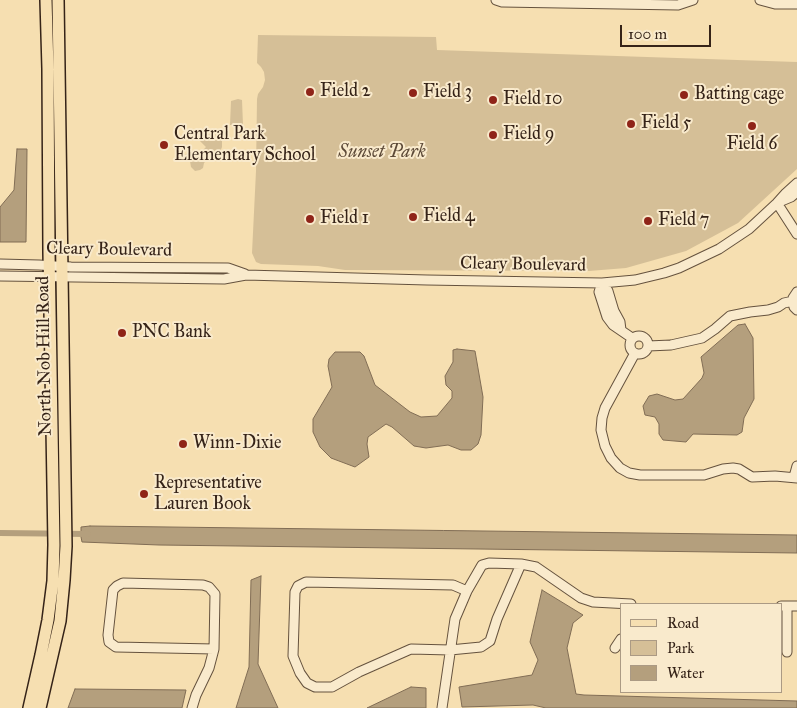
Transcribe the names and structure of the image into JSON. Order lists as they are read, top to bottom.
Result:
{
  "streets": {
    "main road": ["North Nob Hill Road"],
    "street": ["Cleary Boulevard"]
  },
  "crossings": [
    ["Cleary Boulevard", "North Nob Hill Road"]
  ],
  "parks": ["Sunset Park"],
  "places": [
    "Field 2",
    "Field 3",
    "Batting cage",
    "Field 10",
    "Field 5",
    "Field 6",
    "Field 9",
    "Central Park Elementary School",
    "Field 4",
    "Field 1",
    "Field 7",
    "PNC Bank",
    "Winn-Dixie",
    "Representative Lauren Book"
  ],
  "legend": ["Road", "Park", "Water"],
  "scale_bar": "100 m"
}
